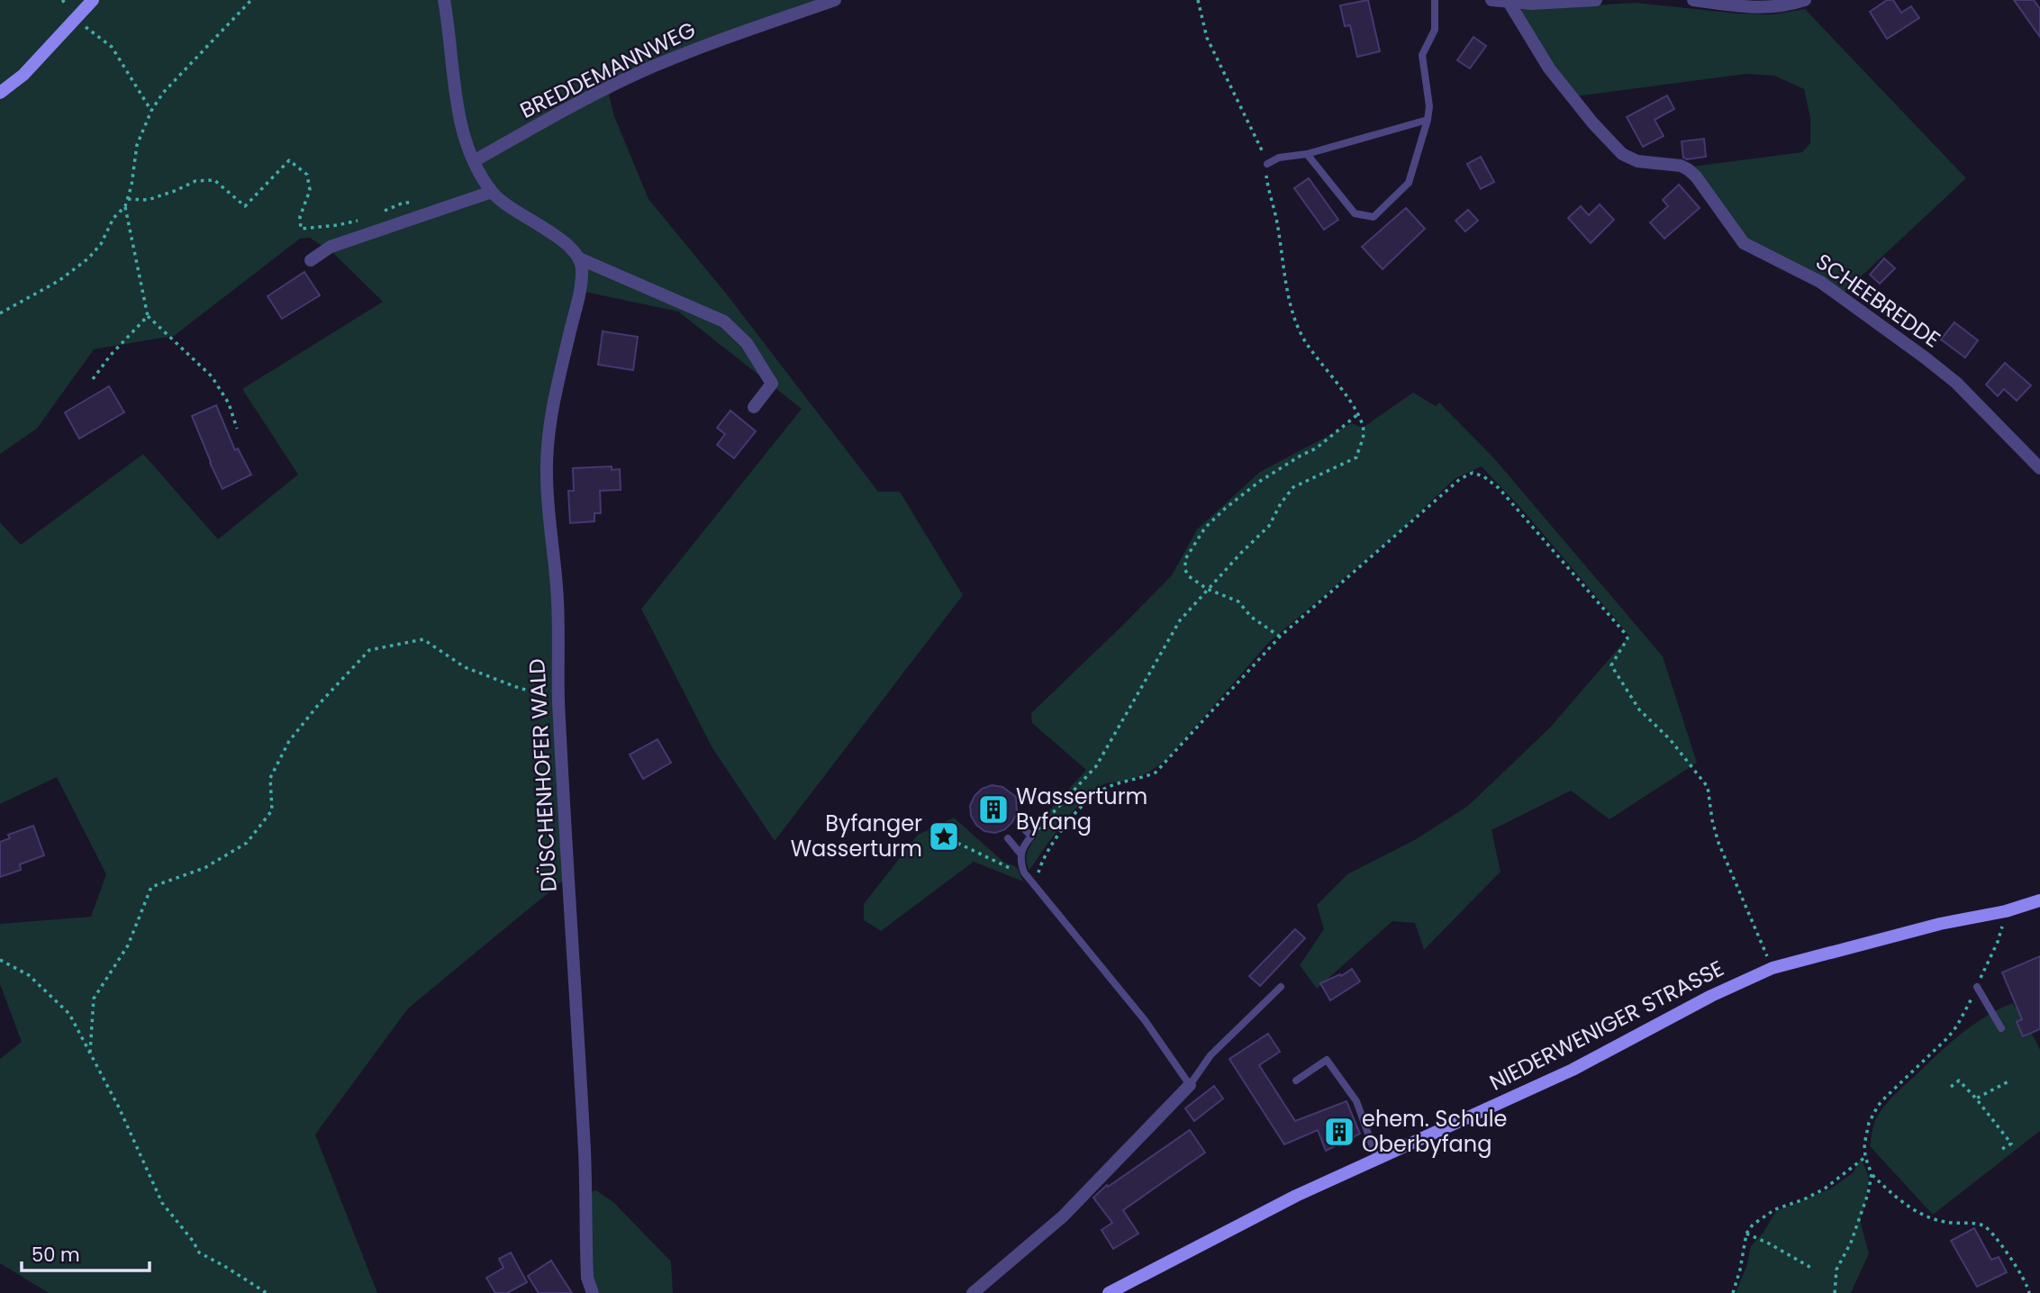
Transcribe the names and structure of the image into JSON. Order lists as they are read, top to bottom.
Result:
{
  "streets": {
    "street": [
      "BREDDEMANNWEG",
      "SCHEEBREDDE",
      "DÜSCHENHOFER WALD",
      "NIEDERWENIGER STRASSE"
    ]
  },
  "places": {
    "building": ["Wasserturm Byfang", "ehem. Schule Oberbyfang"],
    "place": ["Byfanger Wasserturm"]
  },
  "scale_bar": "50 m"
}
